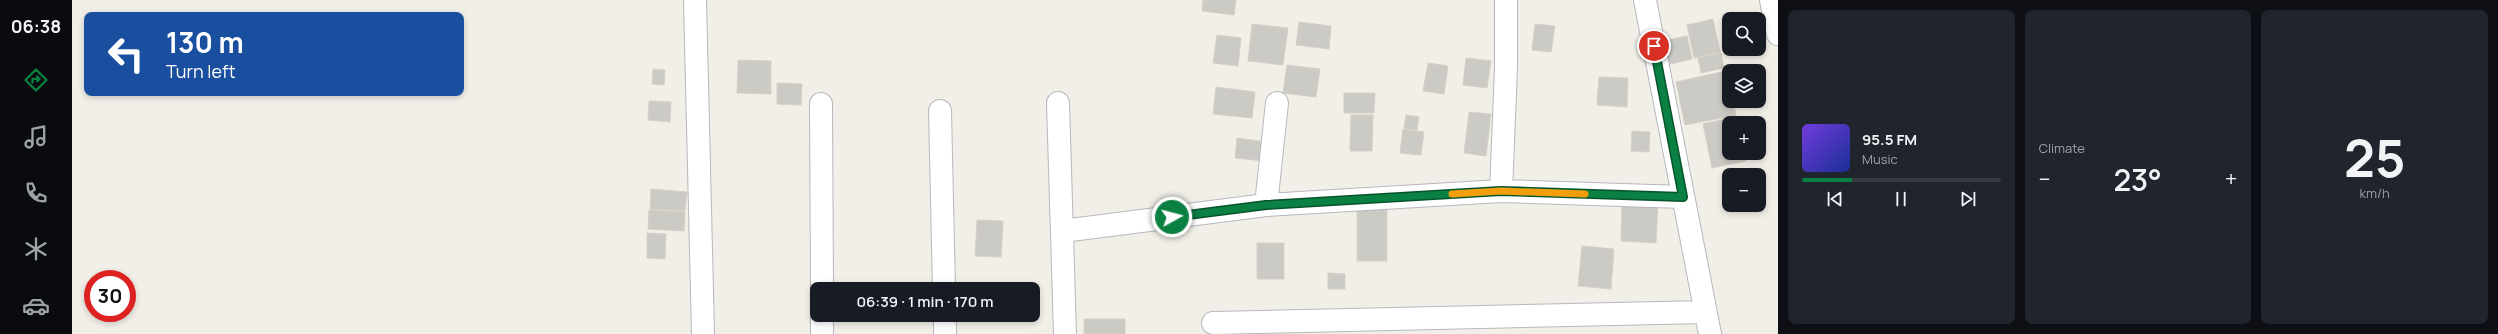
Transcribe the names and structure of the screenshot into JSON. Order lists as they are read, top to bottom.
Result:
{
  "page": {
    "tabs": "06:38",
    "tile": [
      "Climate",
      ["25", "km/h"]
    ],
    "map_buttons": ["+", "−"],
    "turn": ["130 m", "Turn left"],
    "song": ["95.5 FM", "Music"],
    "heat": ["−", "23°", "+"],
    "limit": "30",
    "trip": "06:39 · 1 min · 170 m"
  }
}
